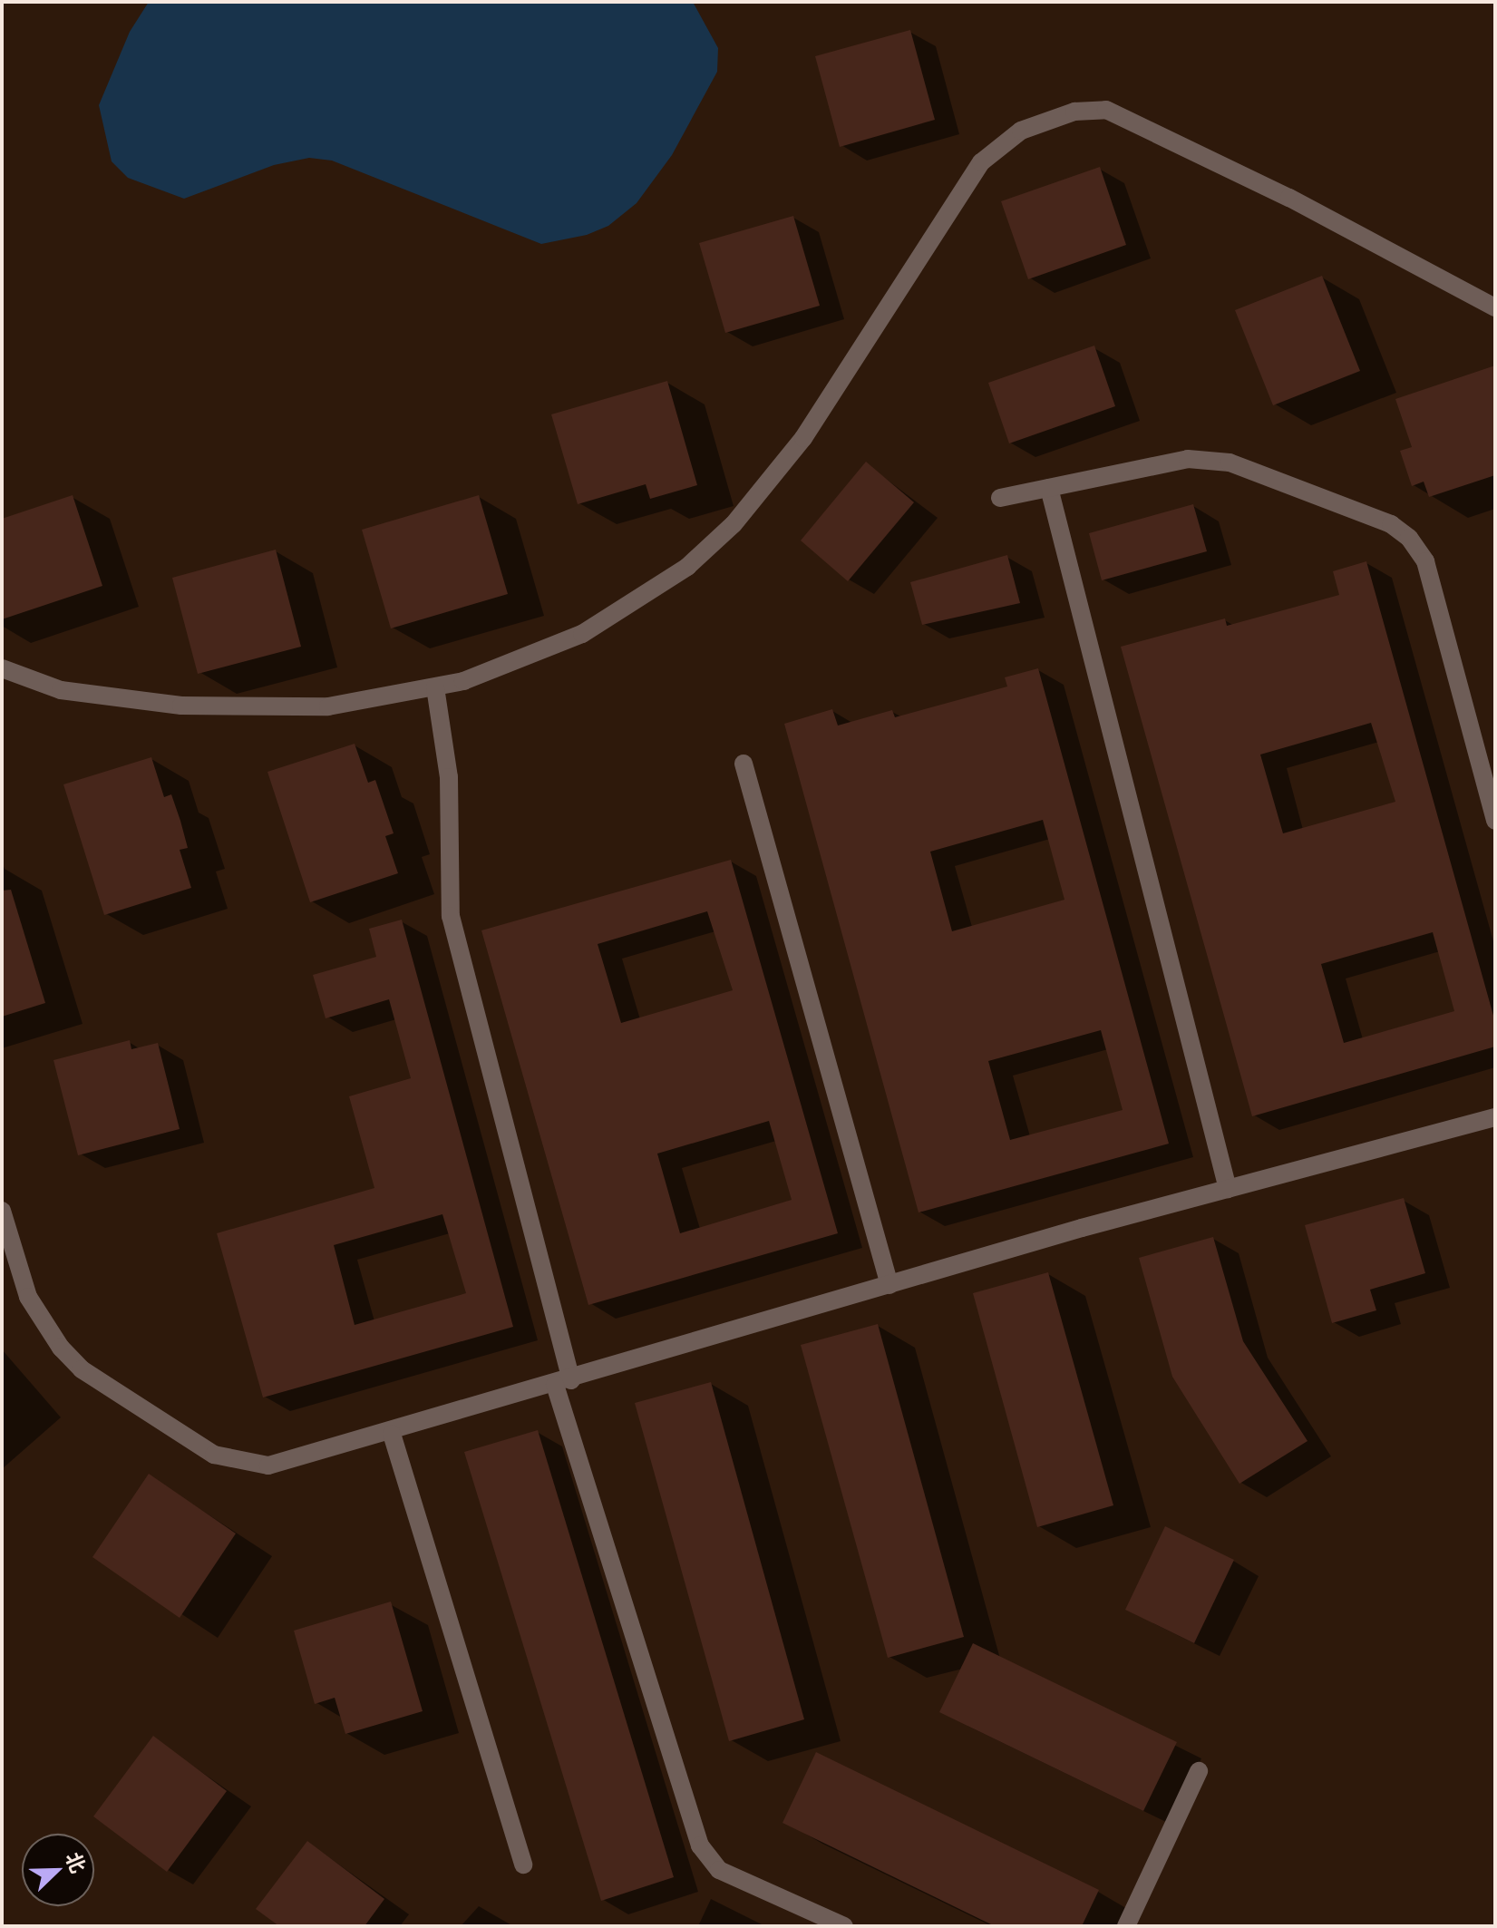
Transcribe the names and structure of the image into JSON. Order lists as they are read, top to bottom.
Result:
{
  "north": "top right"
}
